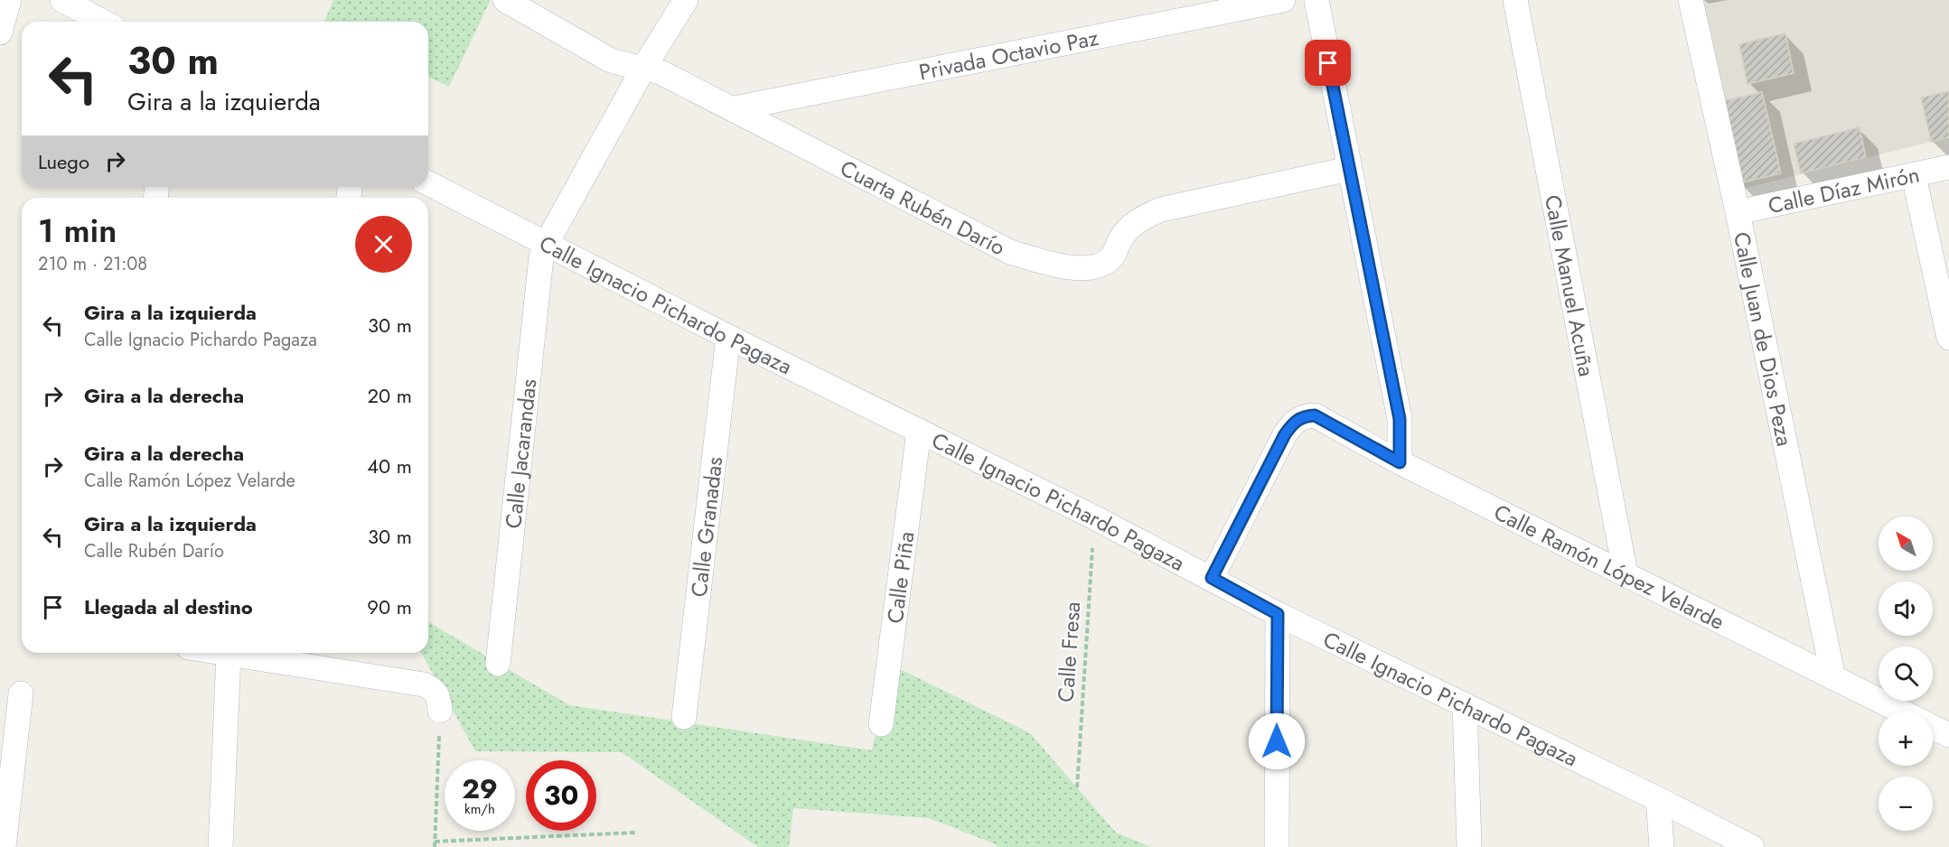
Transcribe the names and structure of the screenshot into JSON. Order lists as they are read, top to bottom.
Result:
{
  "streets": {
    "street": [
      "Privada Octavio Paz",
      "Calle Díaz Mirón",
      "Cuarta Rubén Darío",
      "Calle Manuel Acuña",
      "Calle Ignacio Pichardo Pagaza",
      "Calle Juan de Dios Peza",
      "Calle Jacarandas",
      "Calle Granadas",
      "Calle Ramón López Velarde",
      "Calle Piña"
    ],
    "path": ["Calle Fresa"]
  },
  "crossings": [
    ["Privada Octavio Paz", "Cuarta Rubén Darío"],
    ["Calle Díaz Mirón", "Calle Juan de Dios Peza"],
    ["Cuarta Rubén Darío", "Calle Jacarandas"],
    ["Calle Manuel Acuña", "Calle Ramón López Velarde"],
    ["Calle Ignacio Pichardo Pagaza", "Calle Jacarandas"],
    ["Calle Ignacio Pichardo Pagaza", "Calle Granadas"],
    ["Calle Ignacio Pichardo Pagaza", "Calle Ramón López Velarde"],
    ["Calle Ignacio Pichardo Pagaza", "Calle Piña"],
    ["Calle Ignacio Pichardo Pagaza", "Calle Fresa"],
    ["Calle Juan de Dios Peza", "Calle Ramón López Velarde"]
  ],
  "north": "top left",
  "page": {
    "turn": ["30 m", "Gira a la izquierda"],
    "then": "Luego",
    "heading": ["1 min", "210 m · 21:08"],
    "list": [
      {
        "name": "Gira a la izquierda",
        "note": "Calle Ignacio Pichardo Pagaza",
        "value": "30 m"
      },
      {
        "name": "Gira a la derecha",
        "value": "20 m"
      },
      {
        "name": "Gira a la derecha",
        "note": "Calle Ramón López Velarde",
        "value": "40 m"
      },
      {
        "name": "Gira a la izquierda",
        "note": "Calle Rubén Darío",
        "value": "30 m"
      },
      {
        "name": "Llegada al destino",
        "value": "90 m"
      }
    ],
    "map_buttons": ["+", "−"],
    "speed": "29 km/h",
    "limit": "30"
  }
}
